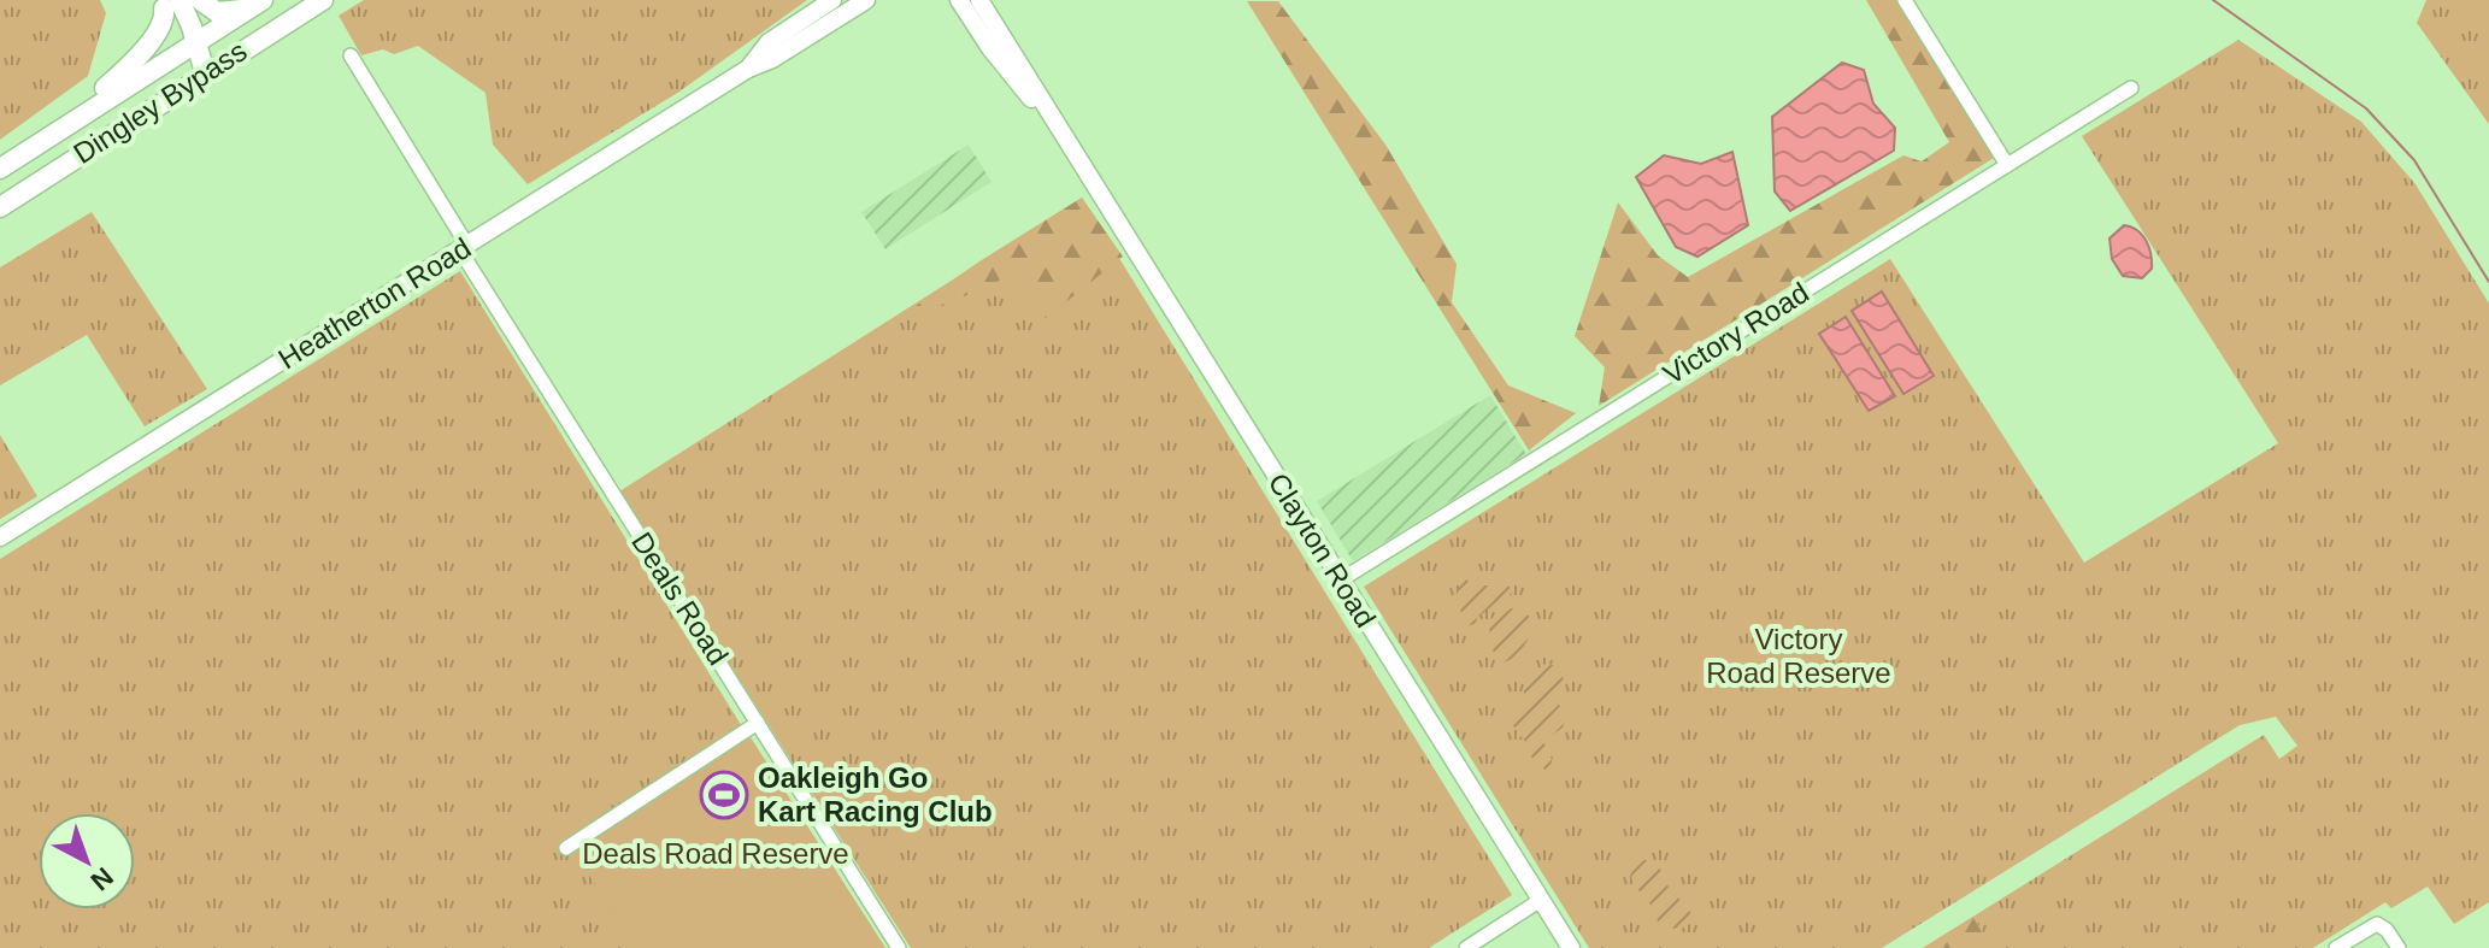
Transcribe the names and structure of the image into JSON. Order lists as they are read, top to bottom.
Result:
{
  "streets": {
    "highway": ["Dingley Bypass"],
    "main road": ["Heatherton Road", "Clayton Road"],
    "street": ["Victory Road", "Deals Road"]
  },
  "crossings": [
    ["Heatherton Road", "Deals Road"],
    ["Victory Road", "Clayton Road"]
  ],
  "parks": ["Victory Road Reserve", "Deals Road Reserve"],
  "places": {
    "sports": ["Oakleigh Go Kart Racing Club"]
  },
  "north": "bottom right"
}
